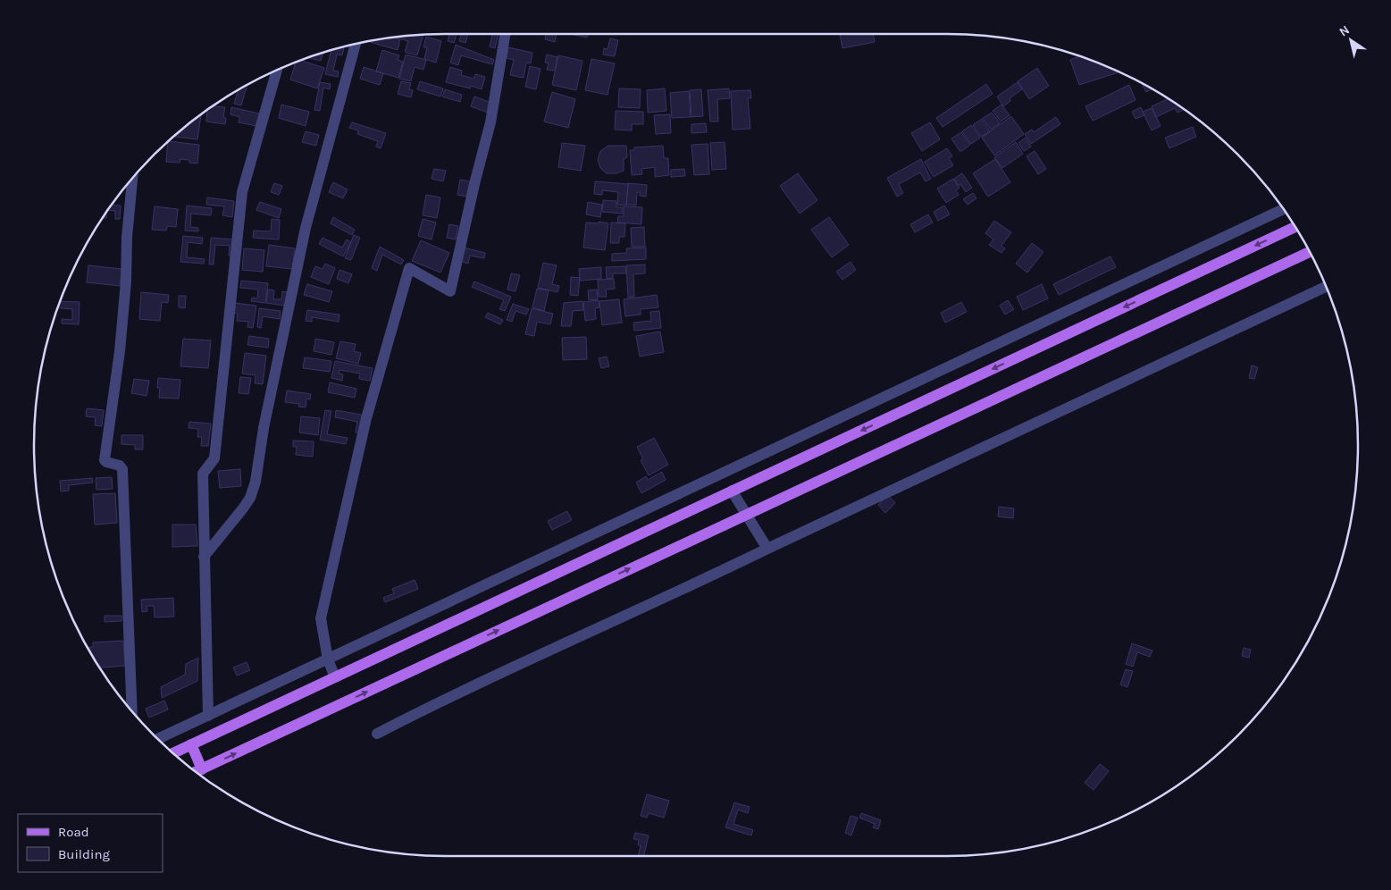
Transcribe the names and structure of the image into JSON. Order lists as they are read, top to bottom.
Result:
{
  "legend": ["Road", "Building"],
  "north": "top left"
}
